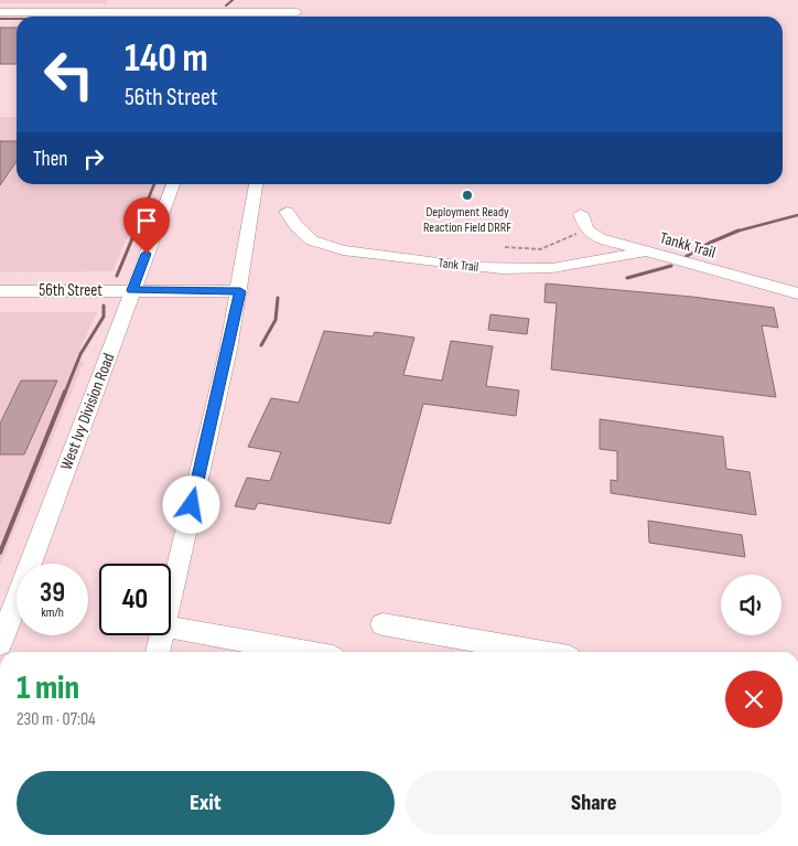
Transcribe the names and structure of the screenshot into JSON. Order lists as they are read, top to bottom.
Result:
{
  "streets": {
    "street": [
      "Tankk Trail",
      "Tank Trail",
      "56th Street",
      "West Ivy Division Road"
    ]
  },
  "crossings": [
    ["Tankk Trail", "Tank Trail"],
    ["56th Street", "West Ivy Division Road"]
  ],
  "places": ["Deployment Ready Reaction Field DRRF"],
  "page": {
    "turn": ["140 m", "56th Street"],
    "then": "Then",
    "speed": "39 km/h",
    "limit": "40",
    "heading": ["1 min", "230 m · 07:04"],
    "buttons": ["Exit", "Share"]
  }
}
